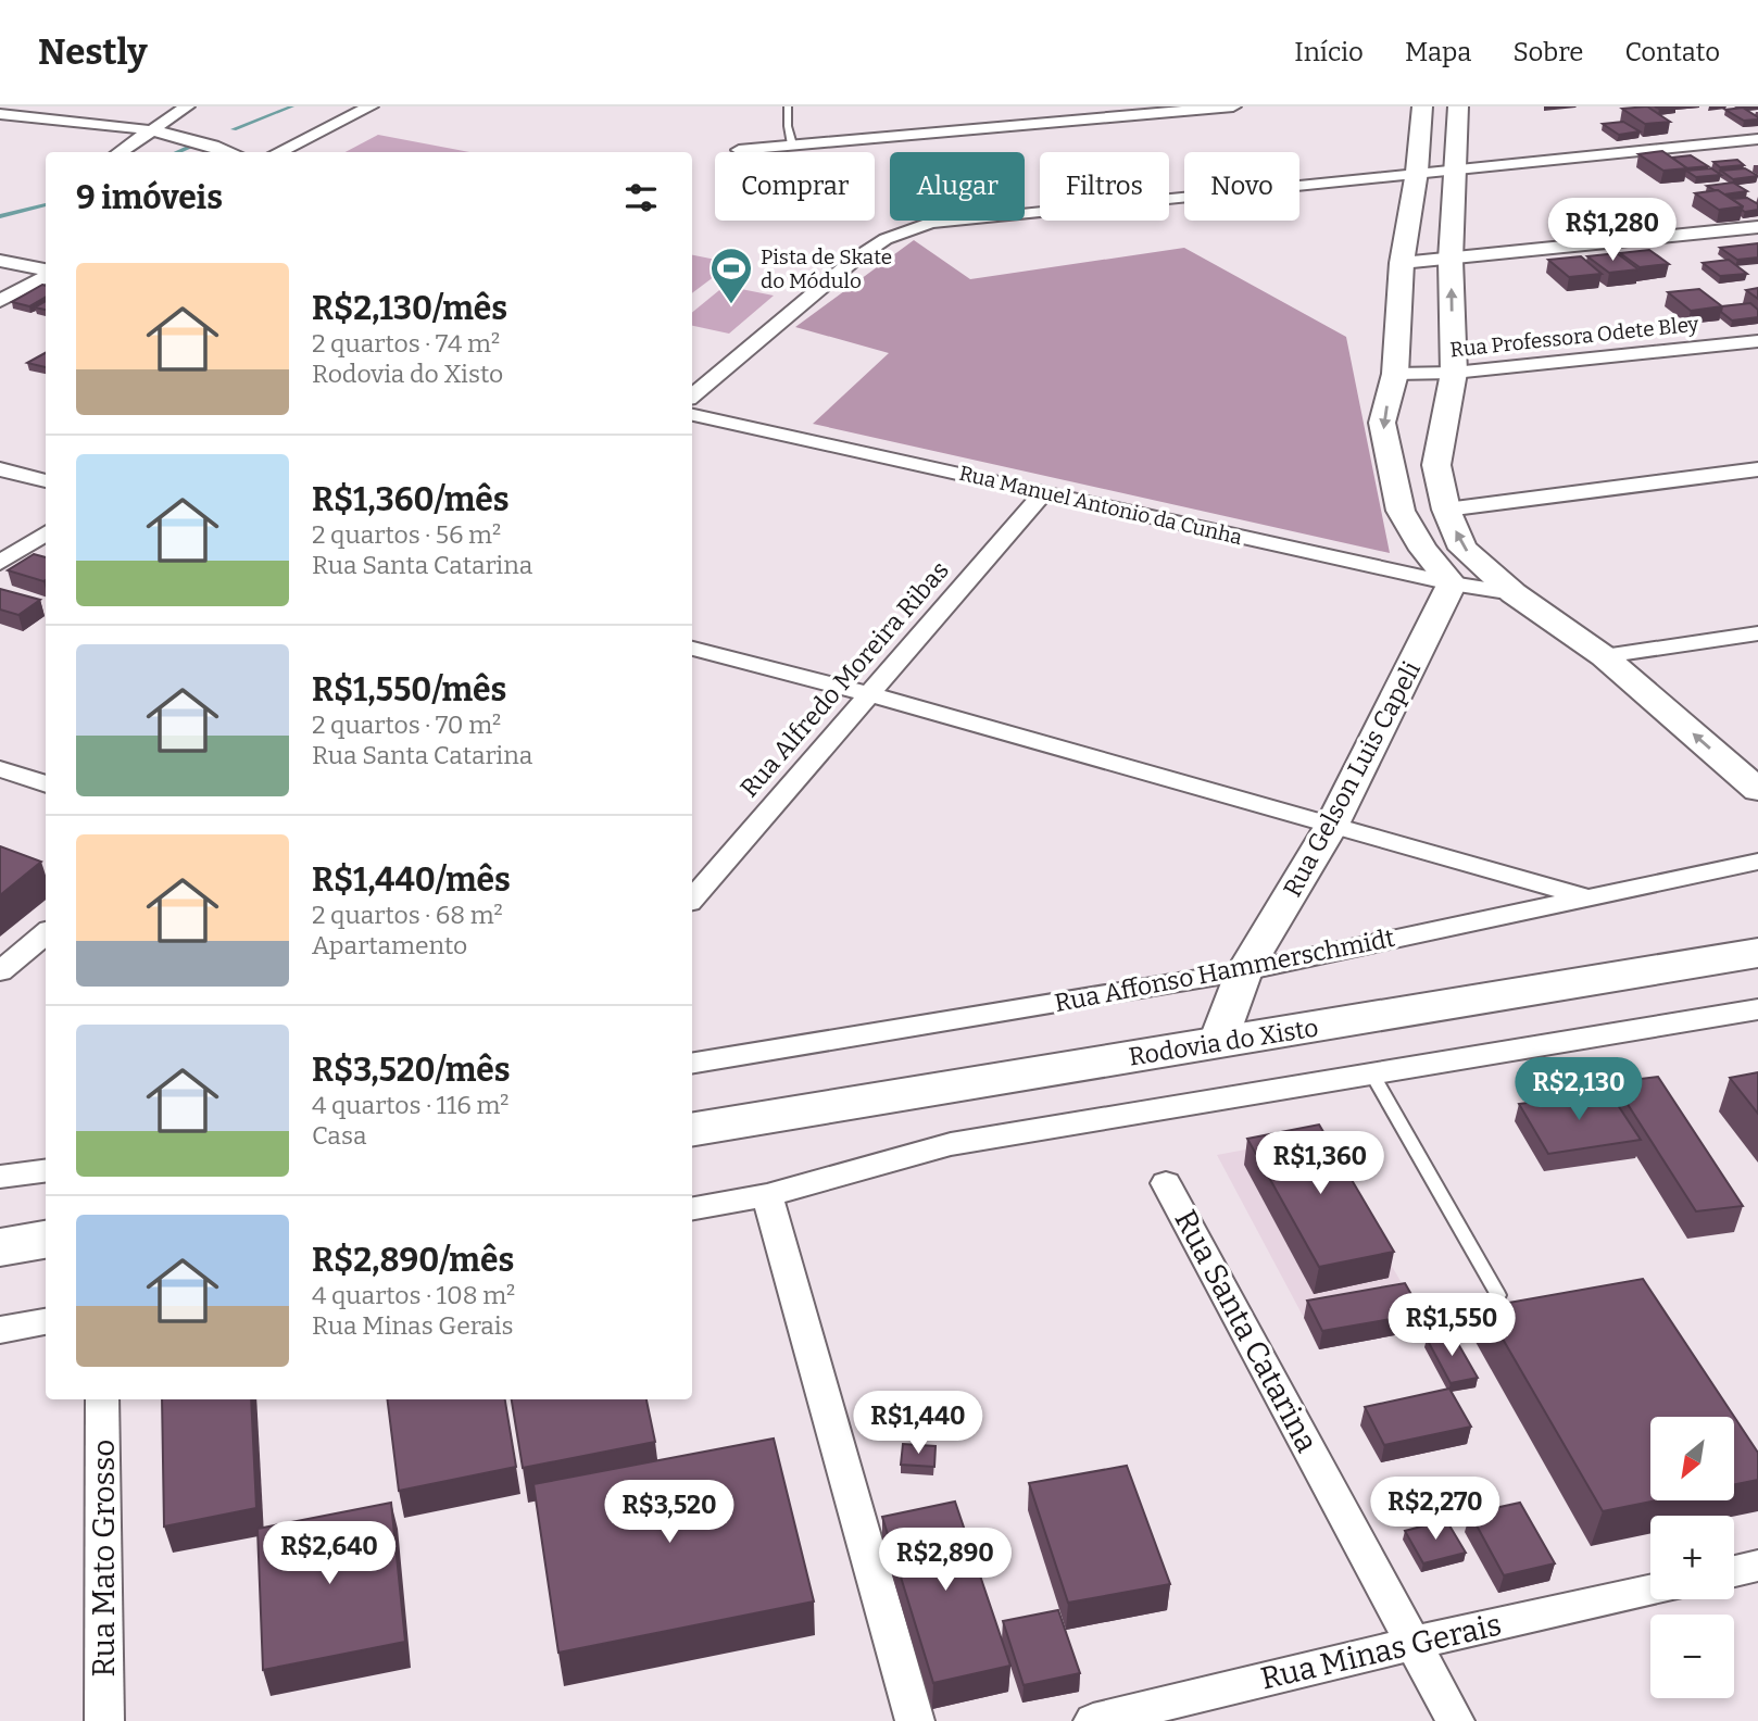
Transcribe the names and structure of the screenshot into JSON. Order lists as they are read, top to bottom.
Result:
{
  "streets": {
    "highway": ["Rodovia do Xisto"],
    "street": [
      "Rua Professora Odete Bley",
      "Rua Manuel Antonio da Cunha",
      "Rua Alfredo Moreira Ribas",
      "Rua Gelson Luis Capeli",
      "Rua Affonso Hammerschmidt",
      "Rua Santa Catarina",
      "Rua Mato Grosso",
      "Rua Minas Gerais"
    ]
  },
  "crossings": [
    ["Rua Manuel Antonio da Cunha", "Rua Alfredo Moreira Ribas"],
    ["Rua Manuel Antonio da Cunha", "Rua Gelson Luis Capeli"],
    ["Rua Gelson Luis Capeli", "Rua Affonso Hammerschmidt"],
    ["Rua Gelson Luis Capeli", "Rodovia do Xisto"],
    ["Rua Santa Catarina", "Rua Minas Gerais"]
  ],
  "places": {
    "sports": ["Pista de Skate do Módulo"]
  },
  "north": "bottom left",
  "page": {
    "header": "Nestly",
    "nav": [
      "Início",
      "Mapa",
      "Sobre",
      "Contato"
    ],
    "chip": [
      "Comprar",
      "Alugar",
      "Filtros",
      "Novo"
    ],
    "heading": "9 imóveis",
    "price": [
      "R$1,280",
      "R$2,130",
      "R$1,360",
      "R$1,550",
      "R$1,440",
      "R$2,270",
      "R$3,520",
      "R$2,640",
      "R$2,890"
    ],
    "list": [
      {
        "name": "R$2,130/mês",
        "note": "2 quartos · 74 m² · Rodovia do Xisto"
      },
      {
        "name": "R$1,360/mês",
        "note": "2 quartos · 56 m² · Rua Santa Catarina"
      },
      {
        "name": "R$1,550/mês",
        "note": "2 quartos · 70 m² · Rua Santa Catarina"
      },
      {
        "name": "R$1,440/mês",
        "note": "2 quartos · 68 m² · Apartamento"
      },
      {
        "name": "R$3,520/mês",
        "note": "4 quartos · 116 m² · Casa"
      },
      {
        "name": "R$2,890/mês",
        "note": "4 quartos · 108 m² · Rua Minas Gerais"
      }
    ],
    "map_buttons": ["+", "−"]
  }
}
